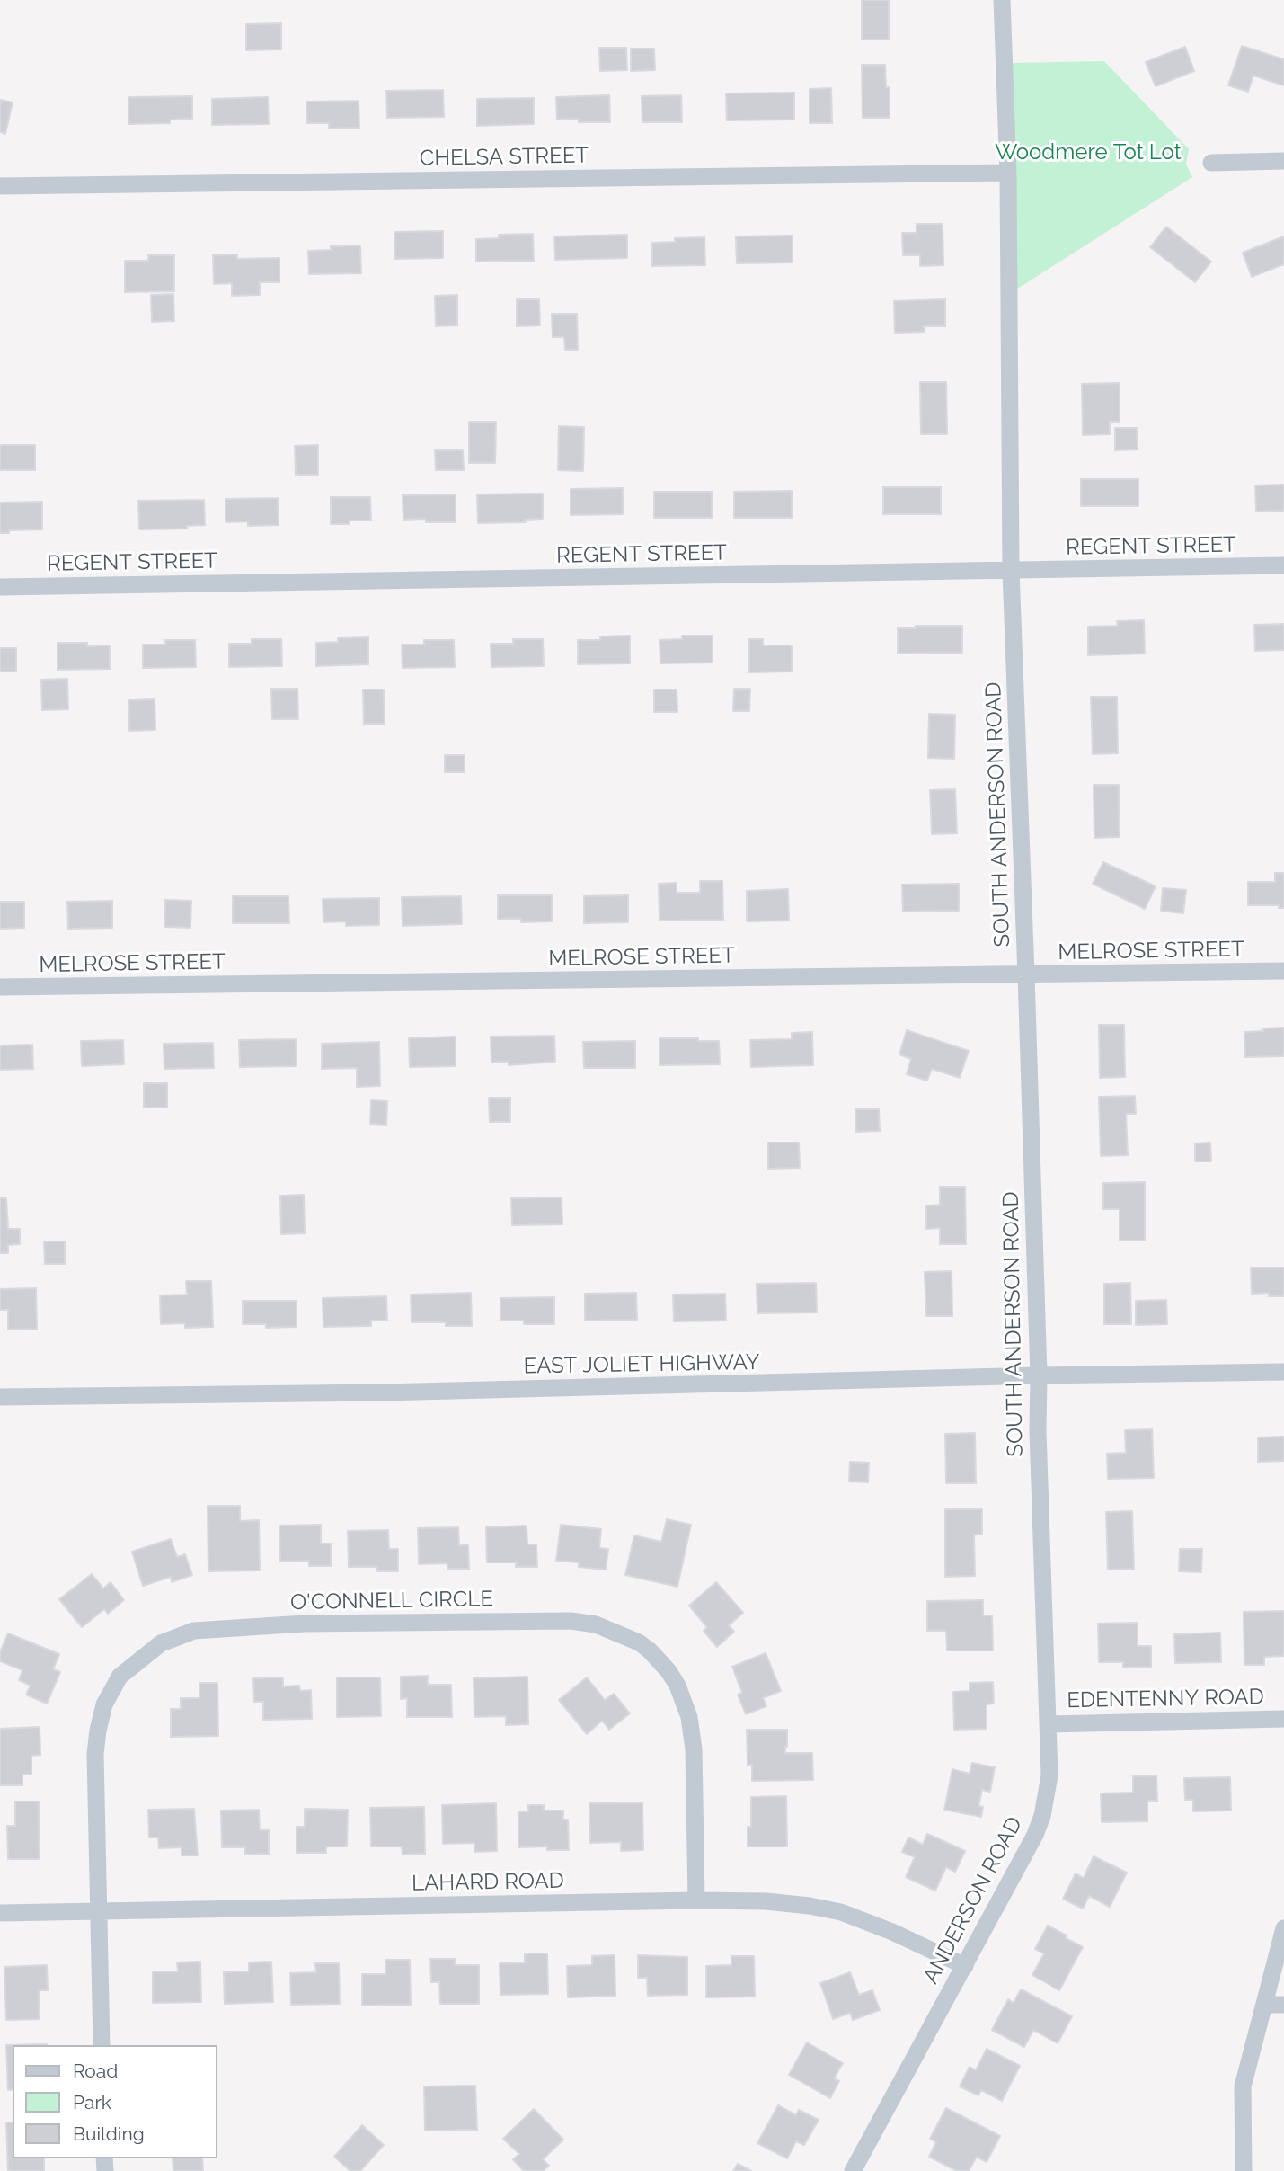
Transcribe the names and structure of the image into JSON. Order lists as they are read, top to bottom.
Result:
{
  "streets": {
    "street": [
      "CHELSA STREET",
      "REGENT STREET",
      "SOUTH ANDERSON ROAD",
      "MELROSE STREET",
      "EAST JOLIET HIGHWAY",
      "O'CONNELL CIRCLE",
      "EDENTENNY ROAD",
      "LAHARD ROAD",
      "ANDERSON ROAD"
    ]
  },
  "crossings": [
    ["CHELSA STREET", "SOUTH ANDERSON ROAD"],
    ["REGENT STREET", "SOUTH ANDERSON ROAD"],
    ["SOUTH ANDERSON ROAD", "MELROSE STREET"],
    ["SOUTH ANDERSON ROAD", "EAST JOLIET HIGHWAY"],
    ["SOUTH ANDERSON ROAD", "ANDERSON ROAD"],
    ["O'CONNELL CIRCLE", "LAHARD ROAD"],
    ["EDENTENNY ROAD", "ANDERSON ROAD"],
    ["LAHARD ROAD", "ANDERSON ROAD"]
  ],
  "parks": ["Woodmere Tot Lot"],
  "legend": ["Road", "Park", "Building"]
}
